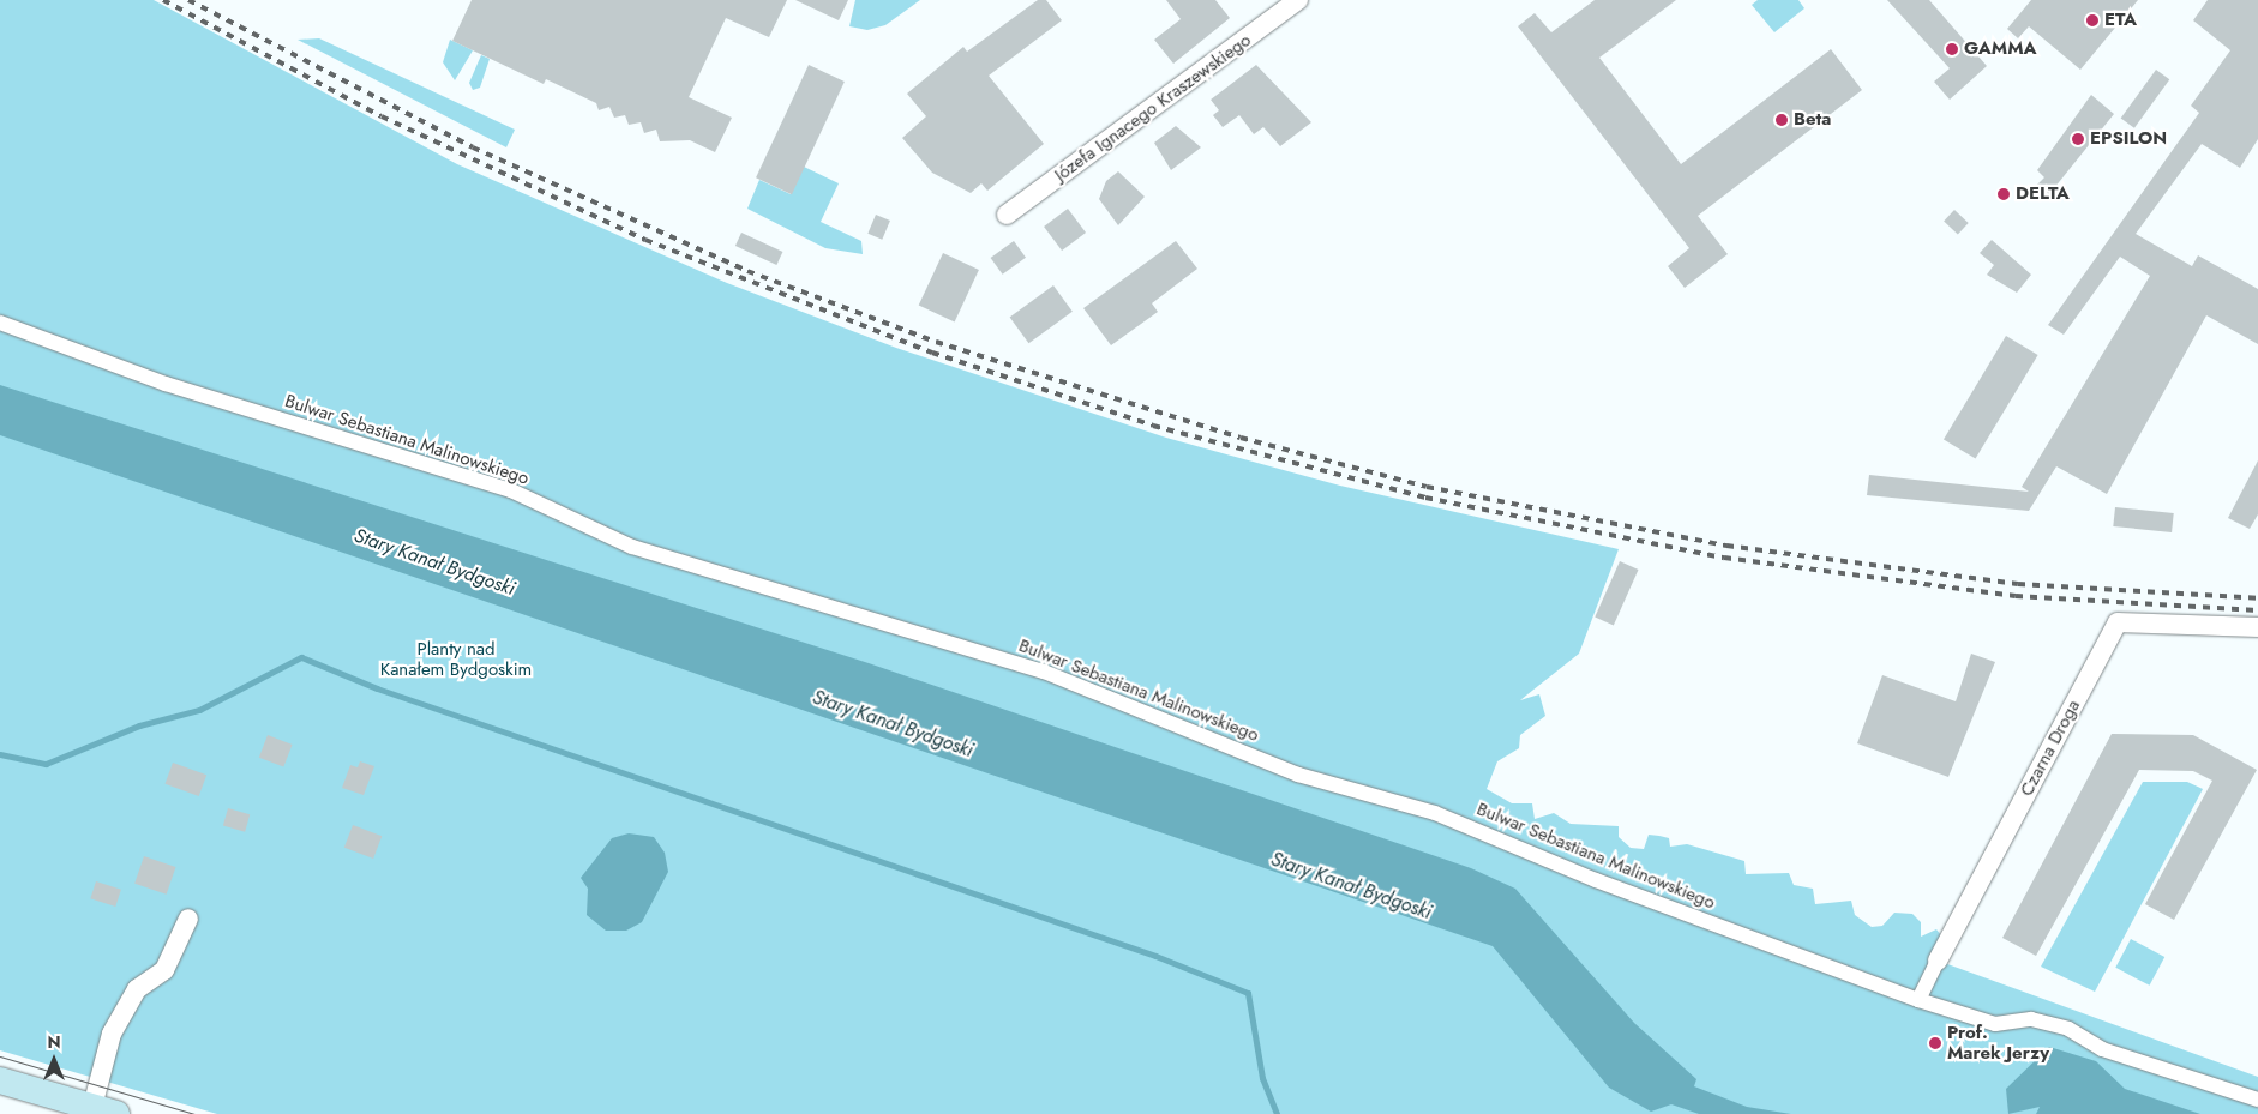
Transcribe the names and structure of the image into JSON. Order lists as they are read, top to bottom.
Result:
{
  "streets": {
    "street": ["Józefa Ignacego Kraszewskiego", "Bulwar Sebastiana Malinowskiego", "Czarna Droga"]
  },
  "crossings": [
    ["Bulwar Sebastiana Malinowskiego", "Czarna Droga"]
  ],
  "water": ["Stary Kanał Bydgoski"],
  "parks": ["Planty nad Kanałem Bydgoskim"],
  "places": [
    "ETA",
    "GAMMA",
    "Beta",
    "EPSILON",
    "DELTA",
    "Prof. Marek Jerzy"
  ],
  "north": "top"
}
